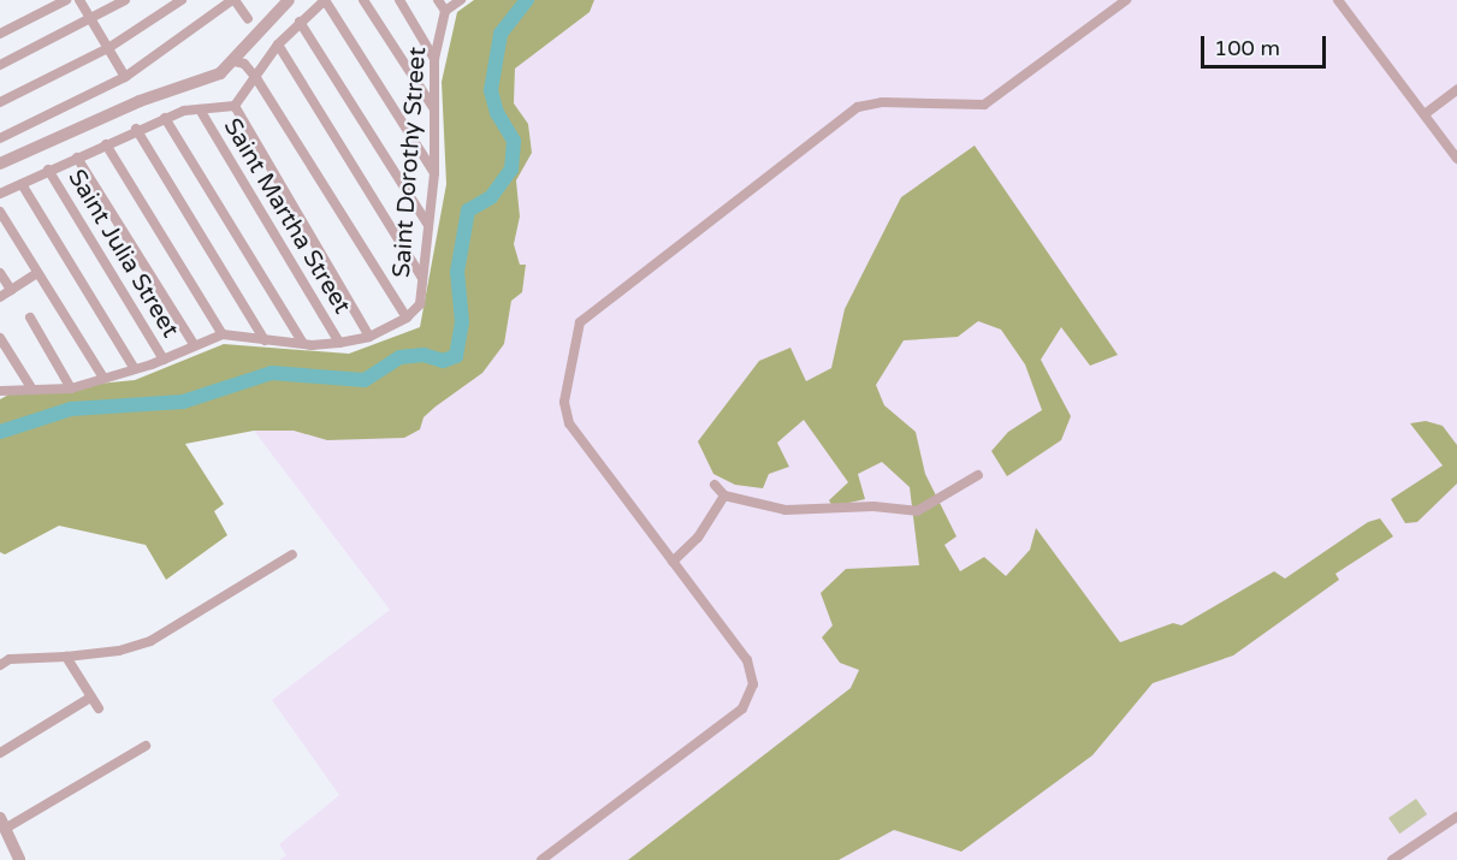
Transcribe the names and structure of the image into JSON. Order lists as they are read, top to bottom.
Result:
{
  "streets": {
    "street": ["Saint Dorothy Street", "Saint Martha Street", "Saint Julia Street"]
  },
  "scale_bar": "100 m"
}
